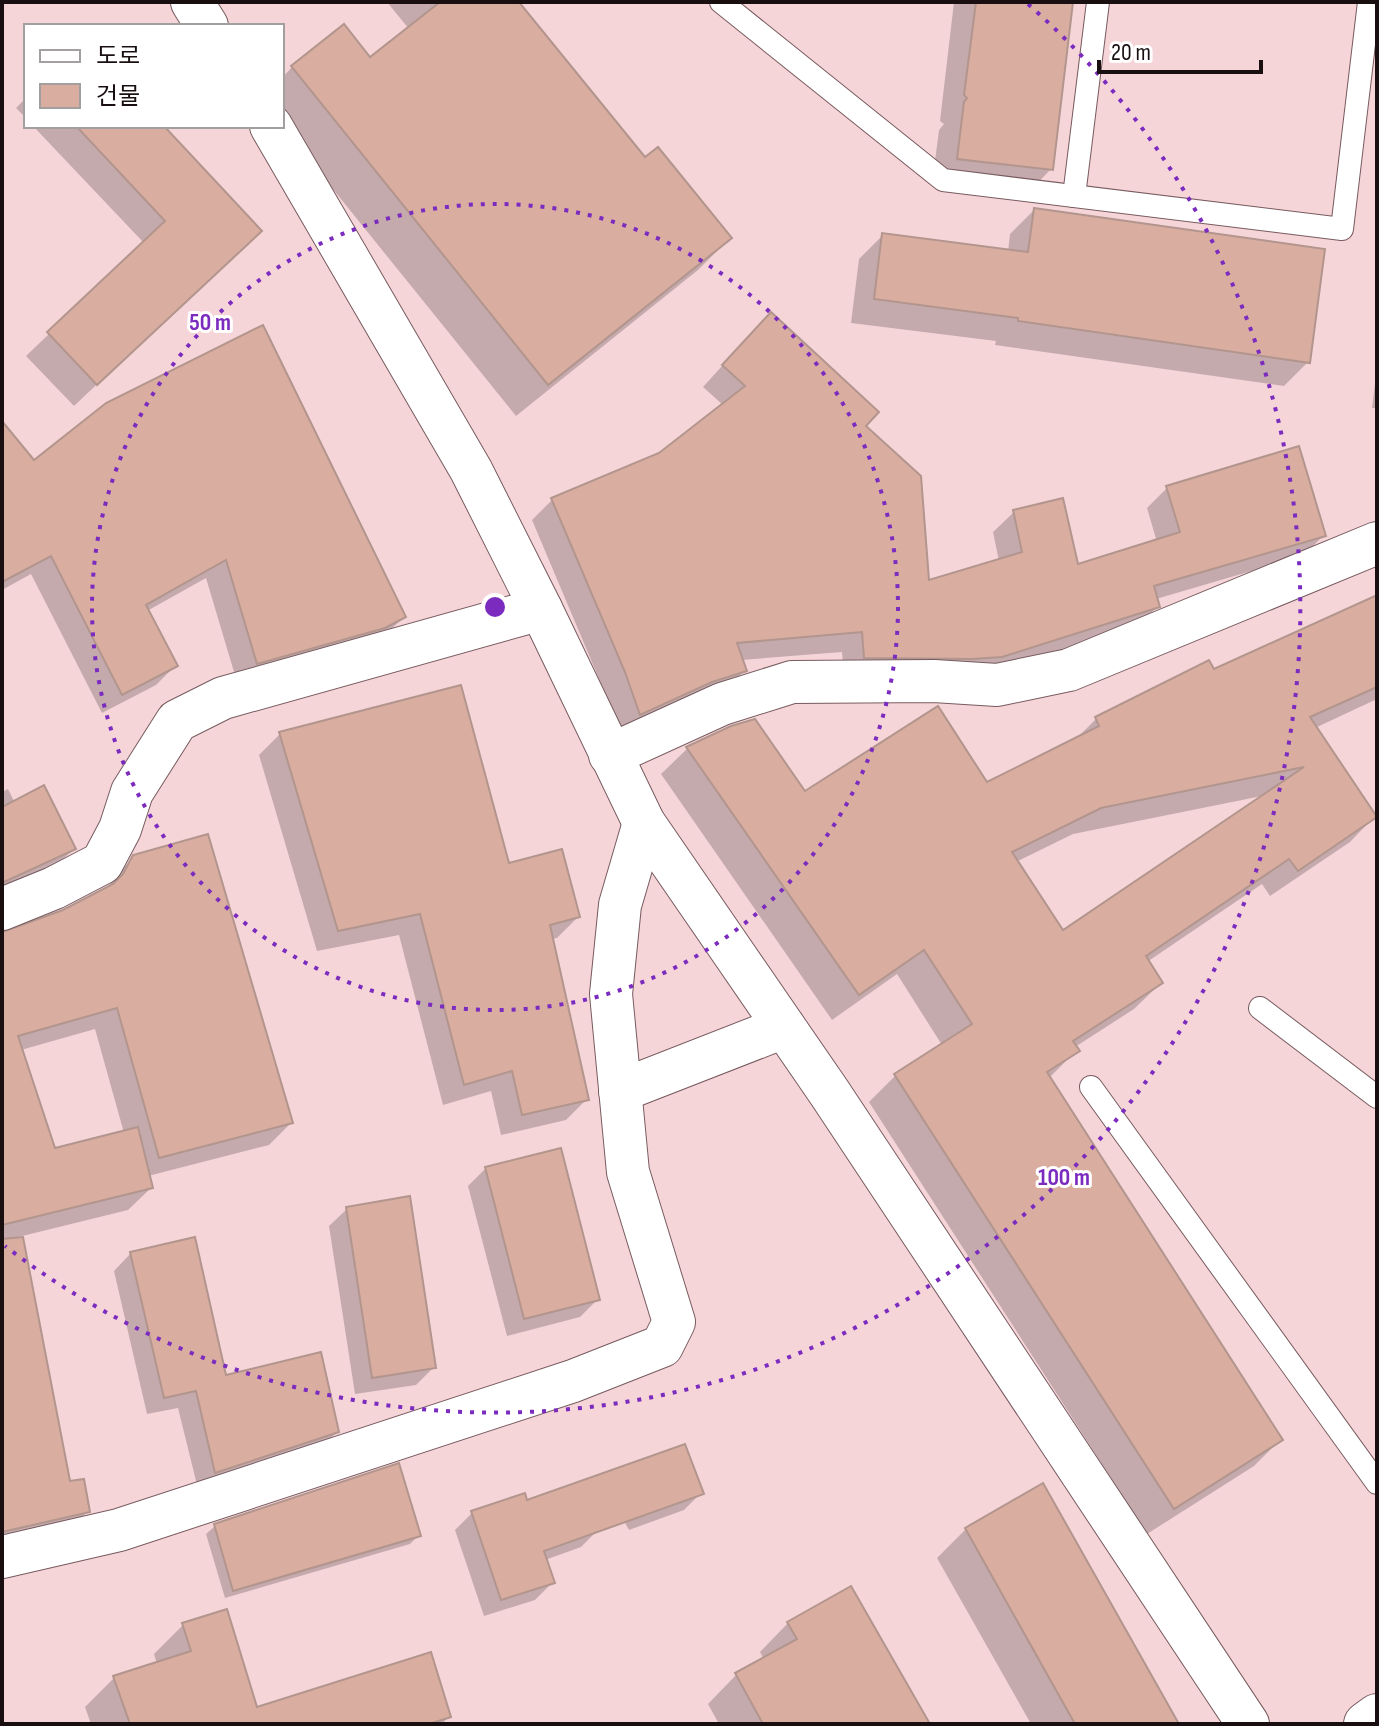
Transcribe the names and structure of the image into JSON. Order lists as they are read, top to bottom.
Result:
{
  "legend": ["도로", "건물"],
  "scale_bar": "20 m",
  "rings": ["50 m", "100 m"]
}
